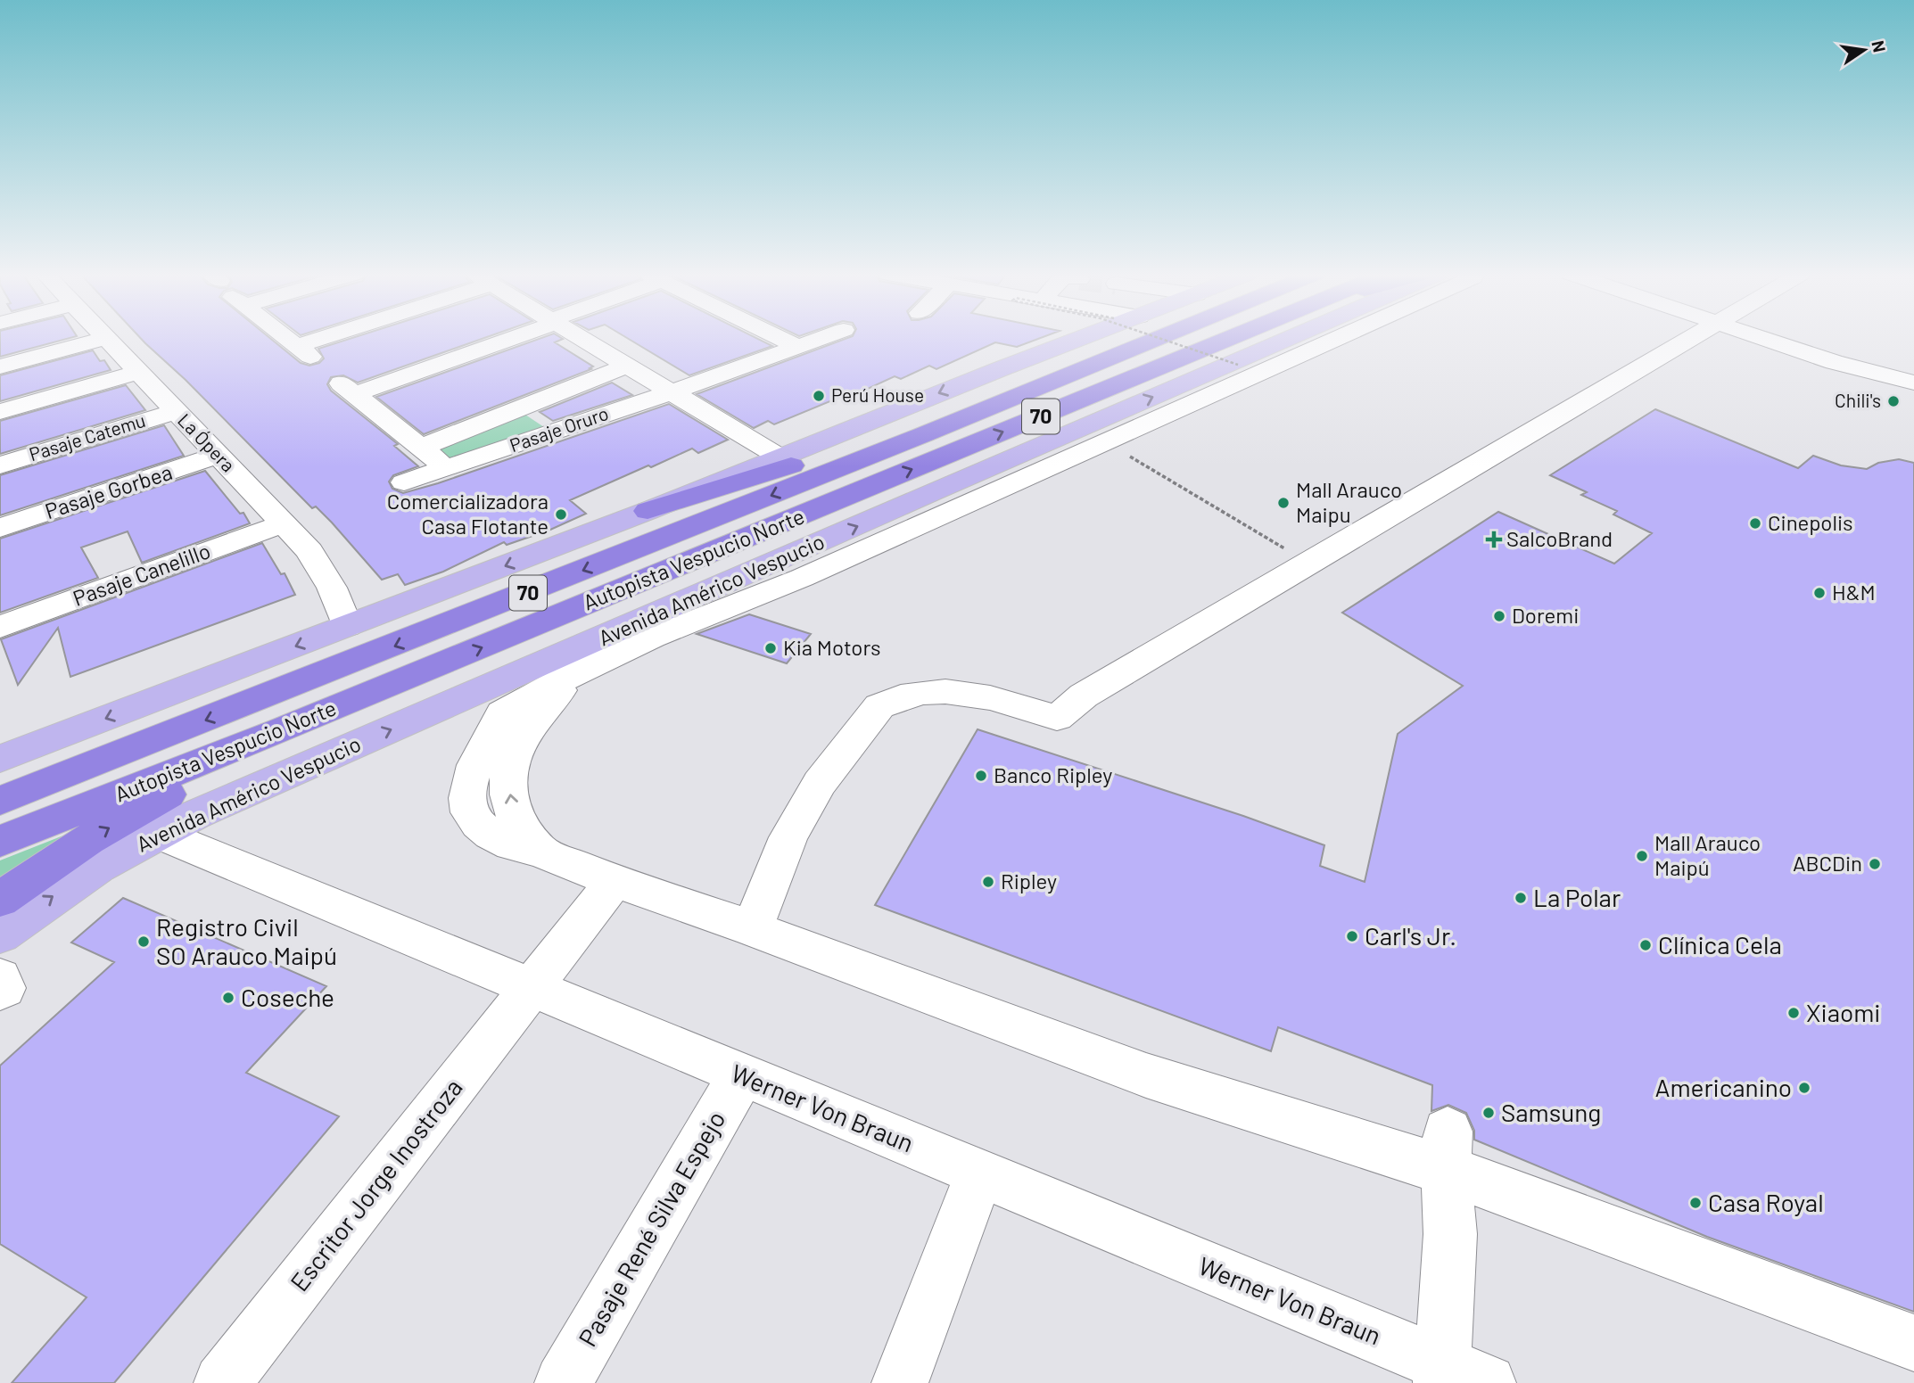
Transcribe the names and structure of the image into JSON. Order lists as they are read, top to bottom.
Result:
{
  "streets": {
    "highway": ["70", "Autopista Vespucio Norte"],
    "main road": ["Avenida Américo Vespucio"],
    "street": [
      "Pasaje Oruro",
      "Pasaje Catemu",
      "La Ópera",
      "Pasaje Gorbea",
      "Pasaje Canelillo",
      "Werner Von Braun",
      "Escritor Jorge Inostroza",
      "Pasaje René Silva Espejo"
    ]
  },
  "crossings": [
    ["Pasaje Catemu", "La Ópera"],
    ["La Ópera", "Pasaje Gorbea"],
    ["La Ópera", "Pasaje Canelillo"],
    ["Avenida Américo Vespucio", "Werner Von Braun"],
    ["Werner Von Braun", "Escritor Jorge Inostroza"],
    ["Werner Von Braun", "Pasaje René Silva Espejo"]
  ],
  "places": {
    "other": [
      "Perú House",
      "Chili's",
      "Mall Arauco Maipu",
      "Comercializadora Casa Flotante",
      "Cinepolis",
      "H&M",
      "Doremi",
      "Kia Motors",
      "Banco Ripley",
      "Mall Arauco Maipú",
      "ABCDin",
      "Ripley",
      "La Polar",
      "Carl's Jr.",
      "Registro Civil SO Arauco Maipú",
      "Clínica Cela",
      "Coseche",
      "Xiaomi",
      "Americanino",
      "Samsung",
      "Casa Royal"
    ],
    "health": ["SalcoBrand"]
  },
  "north": "right"
}
